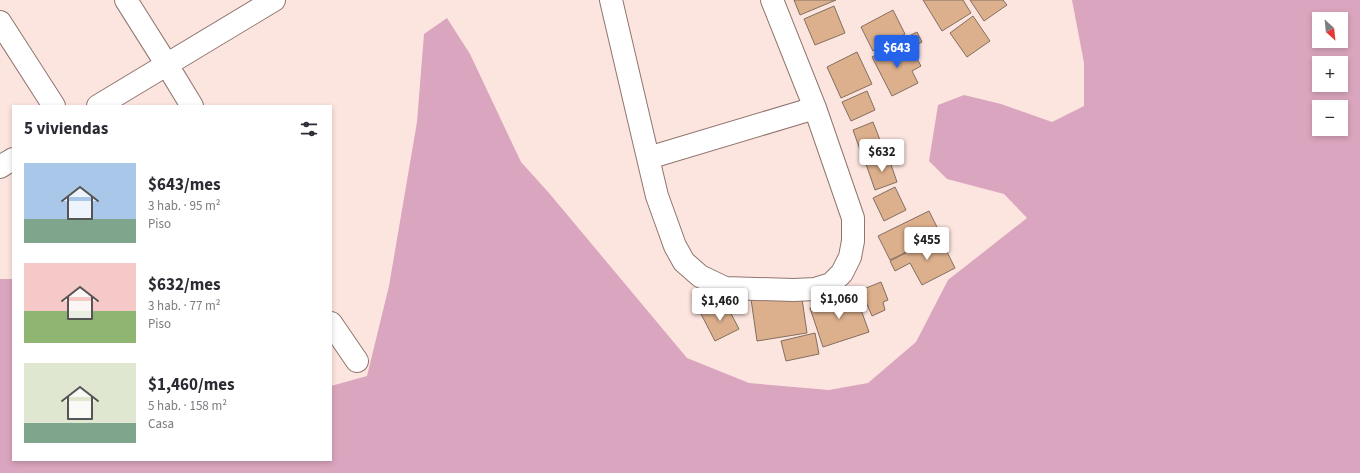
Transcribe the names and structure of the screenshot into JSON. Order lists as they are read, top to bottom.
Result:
{
  "north": "bottom right",
  "page": {
    "map_buttons": ["+", "−"],
    "price": [
      "$643",
      "$632",
      "$455",
      "$1,060",
      "$1,460"
    ],
    "heading": "5 viviendas",
    "list": [
      {
        "name": "$643/mes",
        "note": "3 hab. · 95 m² · Piso"
      },
      {
        "name": "$632/mes",
        "note": "3 hab. · 77 m² · Piso"
      },
      {
        "name": "$1,460/mes",
        "note": "5 hab. · 158 m² · Casa"
      }
    ]
  }
}
